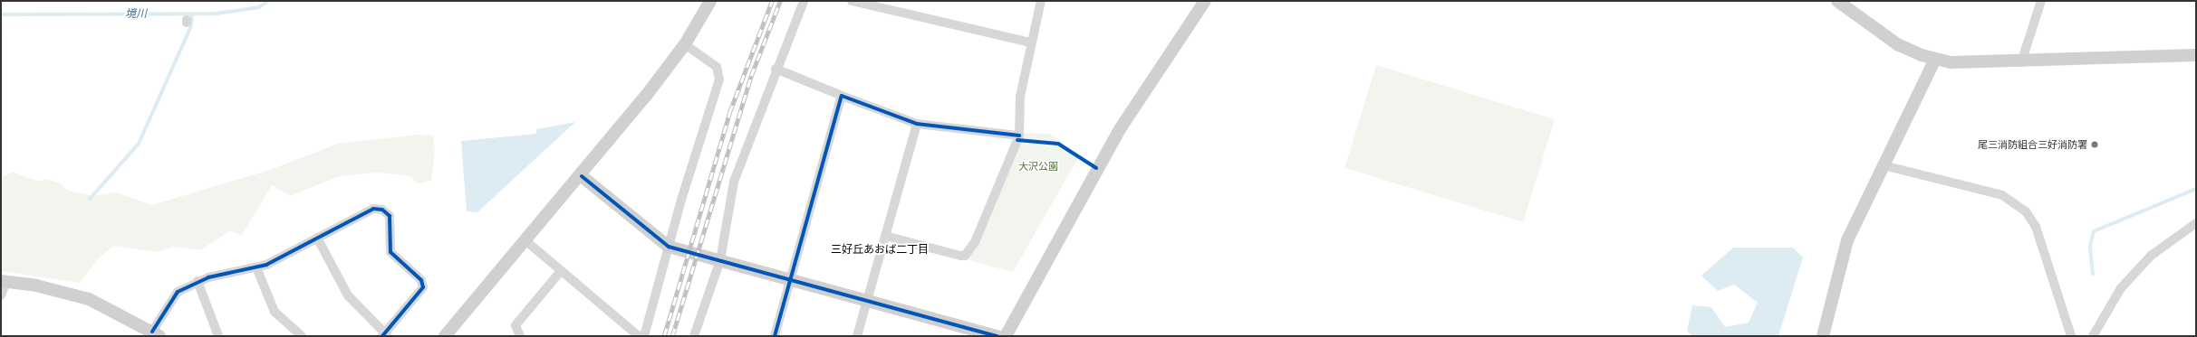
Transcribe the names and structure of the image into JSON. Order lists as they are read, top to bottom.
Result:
{
  "districts": ["三好丘あおば二丁目"],
  "water": ["境川"],
  "parks": ["大沢公園"],
  "places": ["尾三消防組合三好消防署"]
}
